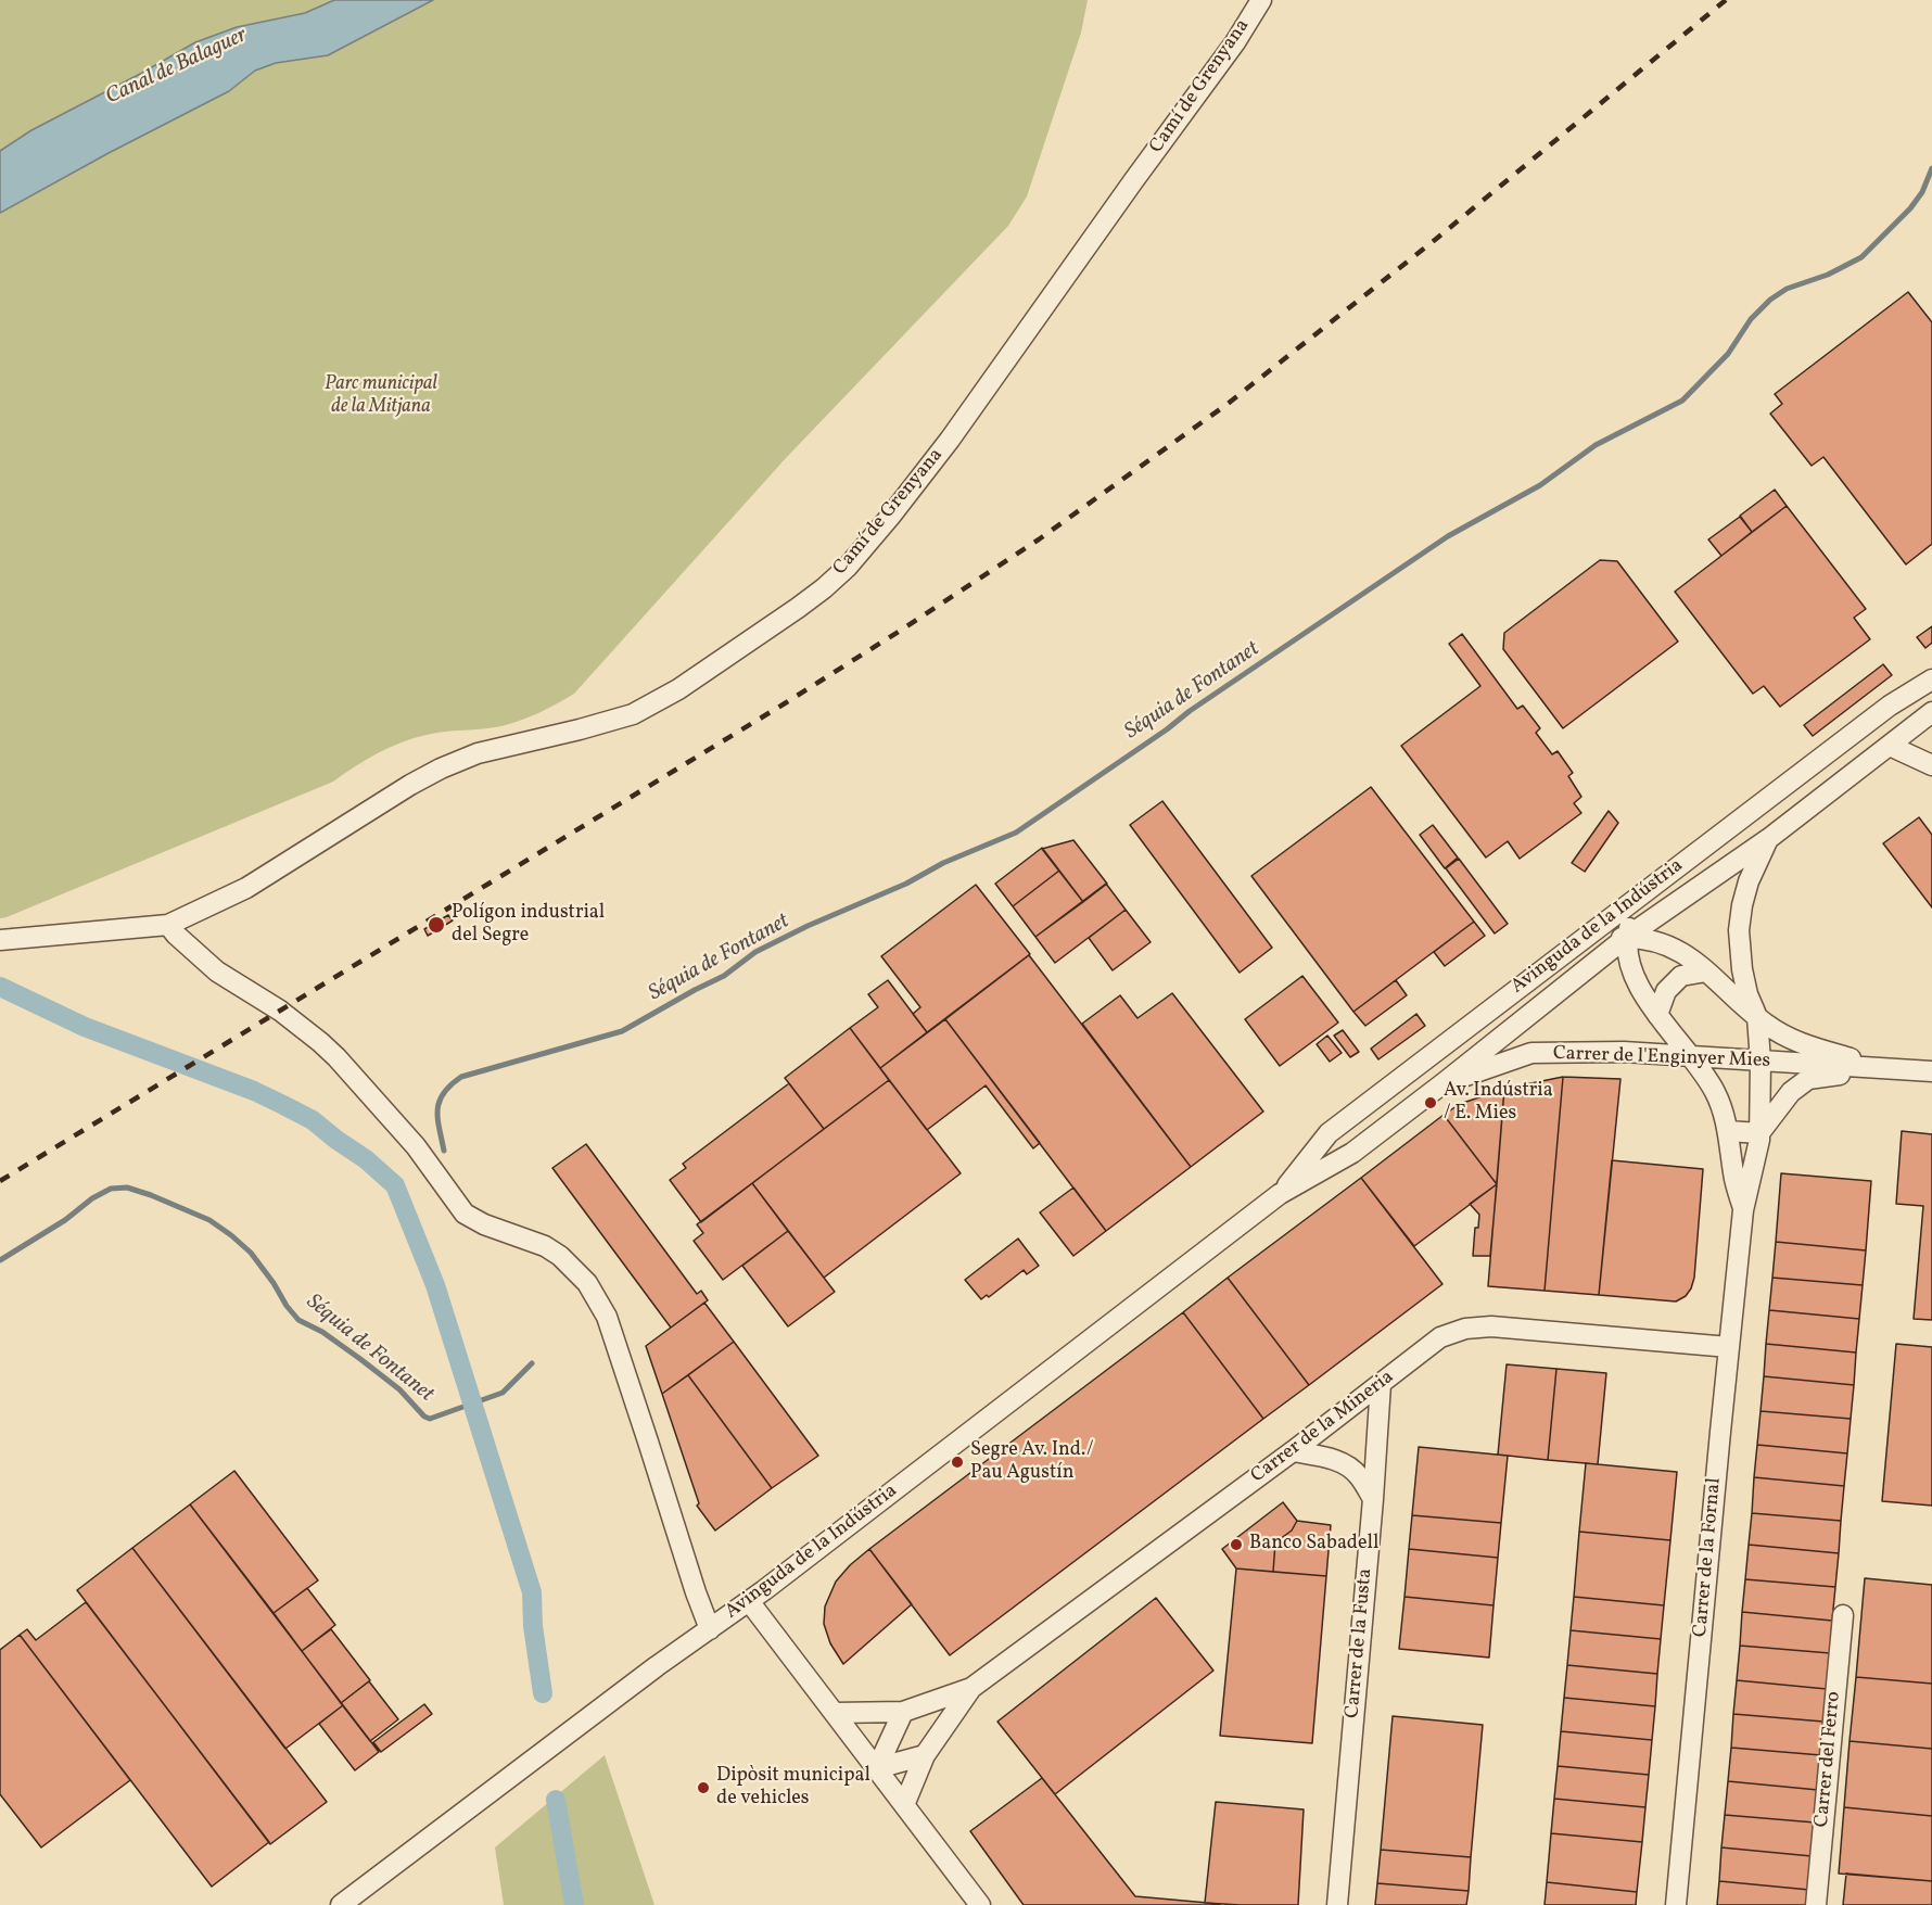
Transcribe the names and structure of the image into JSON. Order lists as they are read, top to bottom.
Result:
{
  "streets": {
    "street": [
      "Camí de Grenyana",
      "Avinguda de la Indústria",
      "Carrer de l'Enginyer Mies",
      "Carrer de la Mineria",
      "Carrer de la Fornal",
      "Carrer de la Fusta",
      "Carrer del Ferro"
    ]
  },
  "crossings": [
    ["Avinguda de la Indústria", "Carrer de l'Enginyer Mies"],
    ["Avinguda de la Indústria", "Carrer de la Fornal"],
    ["Carrer de l'Enginyer Mies", "Carrer de la Fornal"],
    ["Carrer de la Mineria", "Carrer de la Fornal"],
    ["Carrer de la Mineria", "Carrer de la Fusta"]
  ],
  "water": ["Canal de Balaguer", "Séquia de Fontanet"],
  "parks": ["Parc municipal de la Mitjana"],
  "places": [
    "Polígon industrial del Segre",
    "Av. Indústria / E. Mies",
    "Segre Av. Ind./ Pau Agustín",
    "Banco Sabadell",
    "Dipòsit municipal de vehicles"
  ]
}
